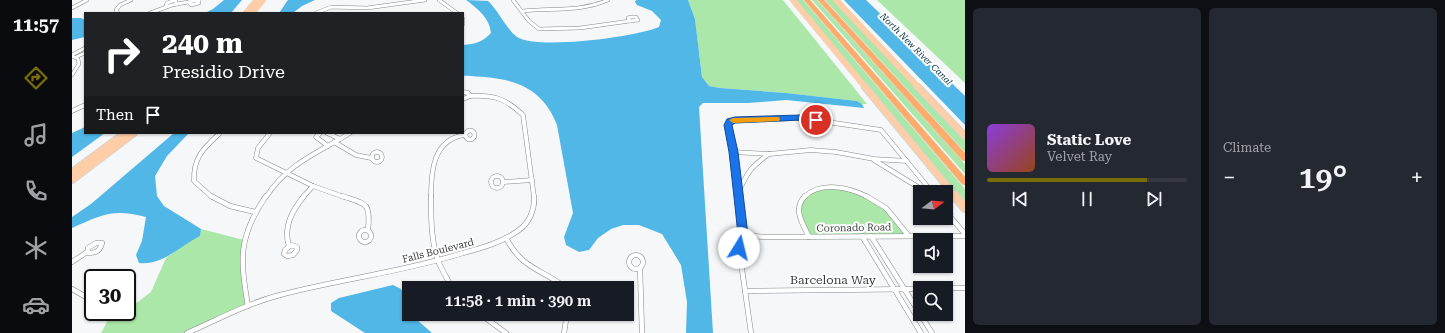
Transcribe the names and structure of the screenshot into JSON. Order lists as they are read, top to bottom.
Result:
{
  "streets": {
    "street": ["Coronado Road", "Falls Boulevard", "Barcelona Way"]
  },
  "water": ["North New River Canal"],
  "north": "right",
  "page": {
    "tabs": "11:57",
    "tile": "Climate",
    "turn": ["240 m", "Presidio Drive"],
    "then": "Then",
    "song": ["Static Love", "Velvet Ray"],
    "heat": ["−", "19°", "+"],
    "limit": "30",
    "trip": "11:58 · 1 min · 390 m"
  }
}
